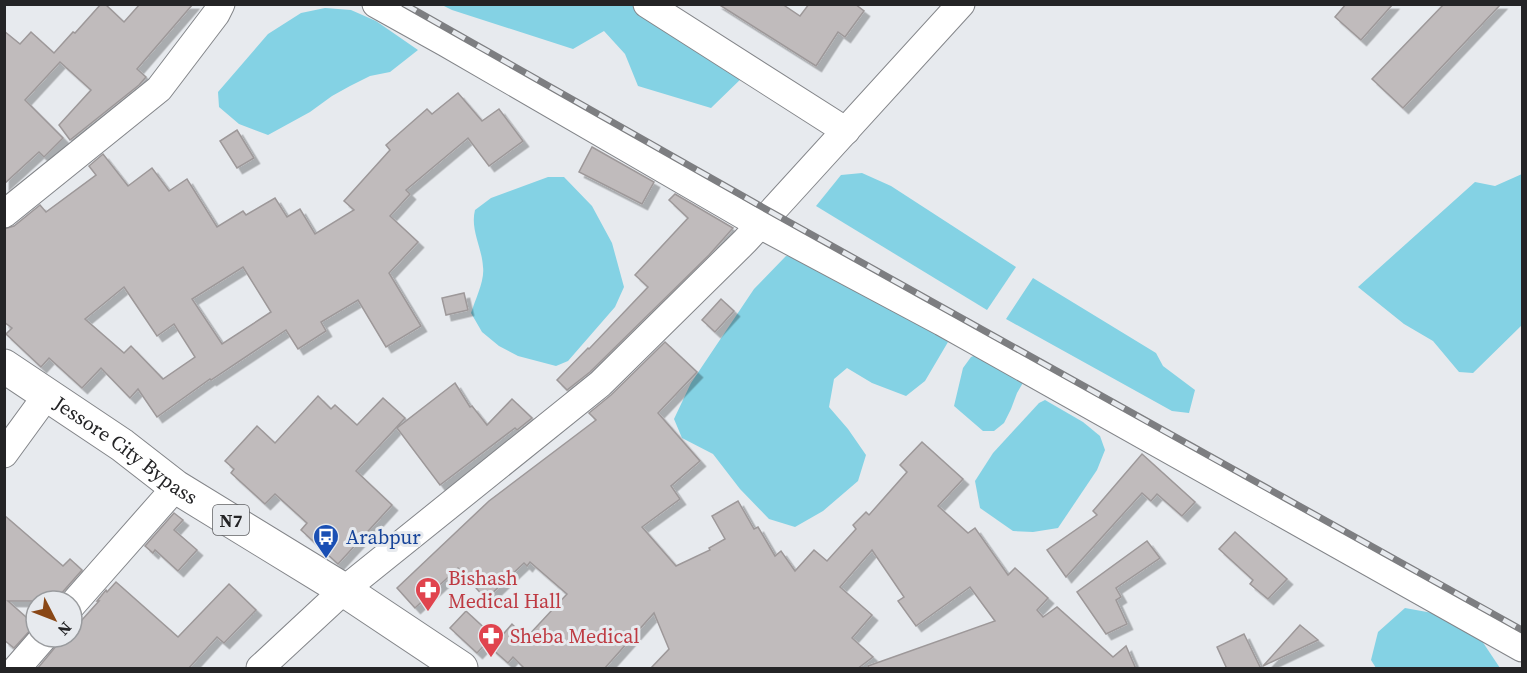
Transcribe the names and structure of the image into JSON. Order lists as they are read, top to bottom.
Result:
{
  "streets": {
    "highway": ["Jessore City Bypass", "N7"]
  },
  "places": {
    "bus stop": ["Arabpur"],
    "pharmacy": ["Bishash Medical Hall", "Sheba Medical"]
  },
  "north": "bottom right"
}
